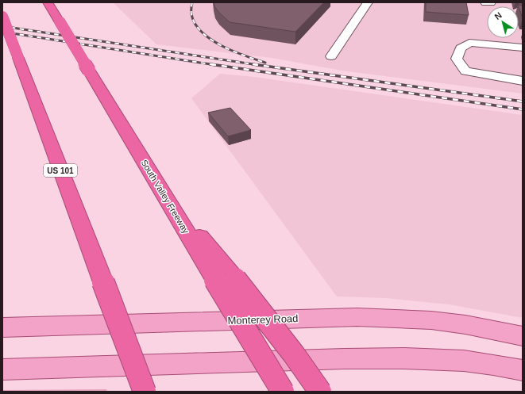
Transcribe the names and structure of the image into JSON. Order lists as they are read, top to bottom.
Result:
{
  "streets": {
    "highway": ["US 101", "South Valley Freeway"],
    "main road": ["Monterey Road"]
  },
  "north": "top left"
}
